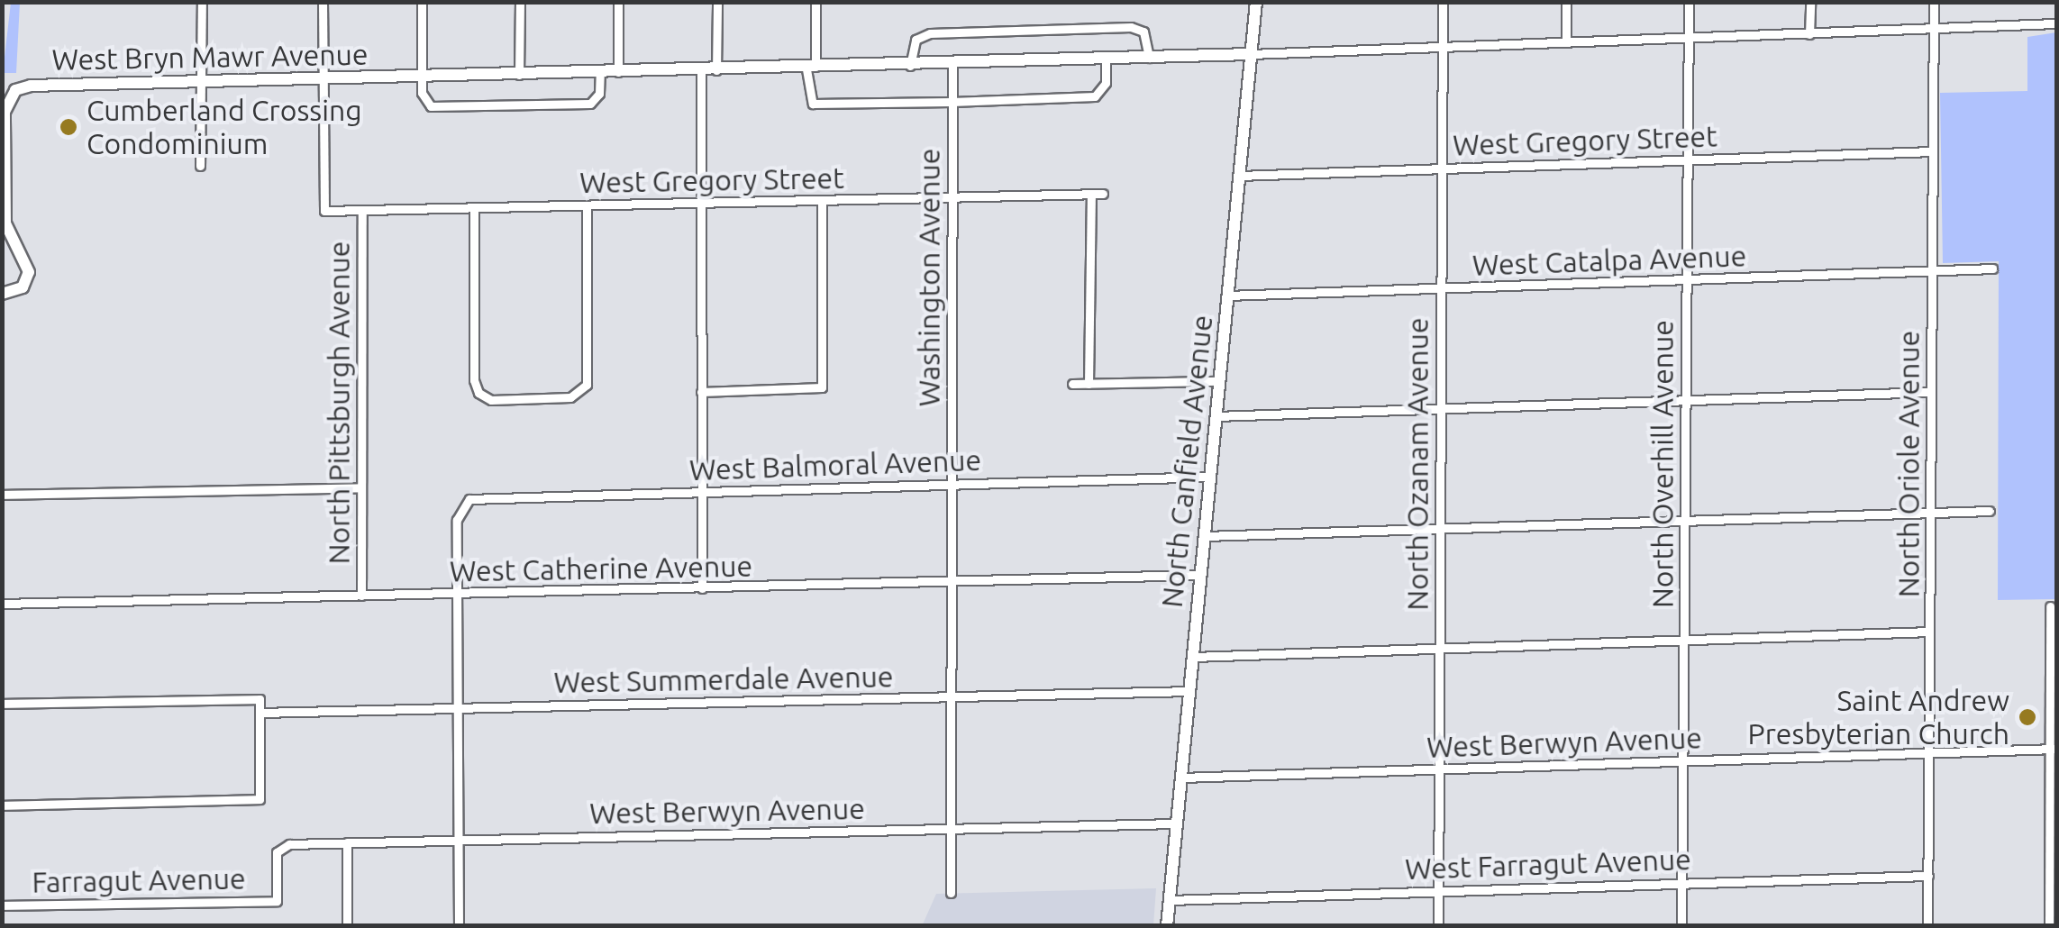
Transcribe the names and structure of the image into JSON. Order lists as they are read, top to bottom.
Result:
{
  "streets": {
    "street": [
      "West Bryn Mawr Avenue",
      "West Gregory Street",
      "West Catalpa Avenue",
      "Washington Avenue",
      "North Pittsburgh Avenue",
      "North Canfield Avenue",
      "North Ozanam Avenue",
      "North Overhill Avenue",
      "North Oriole Avenue",
      "West Balmoral Avenue",
      "West Catherine Avenue",
      "West Summerdale Avenue",
      "West Berwyn Avenue",
      "West Farragut Avenue",
      "Farragut Avenue"
    ]
  },
  "crossings": [
    ["West Bryn Mawr Avenue", "West Gregory Street"],
    ["West Bryn Mawr Avenue", "Washington Avenue"],
    ["West Bryn Mawr Avenue", "North Canfield Avenue"],
    ["West Bryn Mawr Avenue", "North Ozanam Avenue"],
    ["West Bryn Mawr Avenue", "North Overhill Avenue"],
    ["West Bryn Mawr Avenue", "North Oriole Avenue"],
    ["West Gregory Street", "Washington Avenue"],
    ["West Gregory Street", "North Pittsburgh Avenue"],
    ["West Gregory Street", "North Canfield Avenue"],
    ["West Gregory Street", "North Ozanam Avenue"],
    ["West Gregory Street", "North Overhill Avenue"],
    ["West Gregory Street", "North Oriole Avenue"],
    ["West Catalpa Avenue", "North Canfield Avenue"],
    ["West Catalpa Avenue", "North Ozanam Avenue"],
    ["West Catalpa Avenue", "North Overhill Avenue"],
    ["West Catalpa Avenue", "North Oriole Avenue"],
    ["Washington Avenue", "West Balmoral Avenue"],
    ["Washington Avenue", "West Catherine Avenue"],
    ["Washington Avenue", "West Summerdale Avenue"],
    ["Washington Avenue", "West Berwyn Avenue"],
    ["North Pittsburgh Avenue", "West Catherine Avenue"],
    ["North Canfield Avenue", "West Balmoral Avenue"],
    ["North Canfield Avenue", "West Catherine Avenue"],
    ["North Canfield Avenue", "West Summerdale Avenue"],
    ["North Canfield Avenue", "West Berwyn Avenue"],
    ["North Canfield Avenue", "West Farragut Avenue"],
    ["North Ozanam Avenue", "West Berwyn Avenue"],
    ["North Ozanam Avenue", "West Farragut Avenue"],
    ["North Overhill Avenue", "West Berwyn Avenue"],
    ["North Overhill Avenue", "West Farragut Avenue"],
    ["North Oriole Avenue", "West Berwyn Avenue"],
    ["North Oriole Avenue", "West Farragut Avenue"],
    ["West Balmoral Avenue", "West Catherine Avenue"],
    ["West Berwyn Avenue", "Farragut Avenue"]
  ],
  "places": ["Cumberland Crossing Condominium", "Saint Andrew Presbyterian Church"]
}
